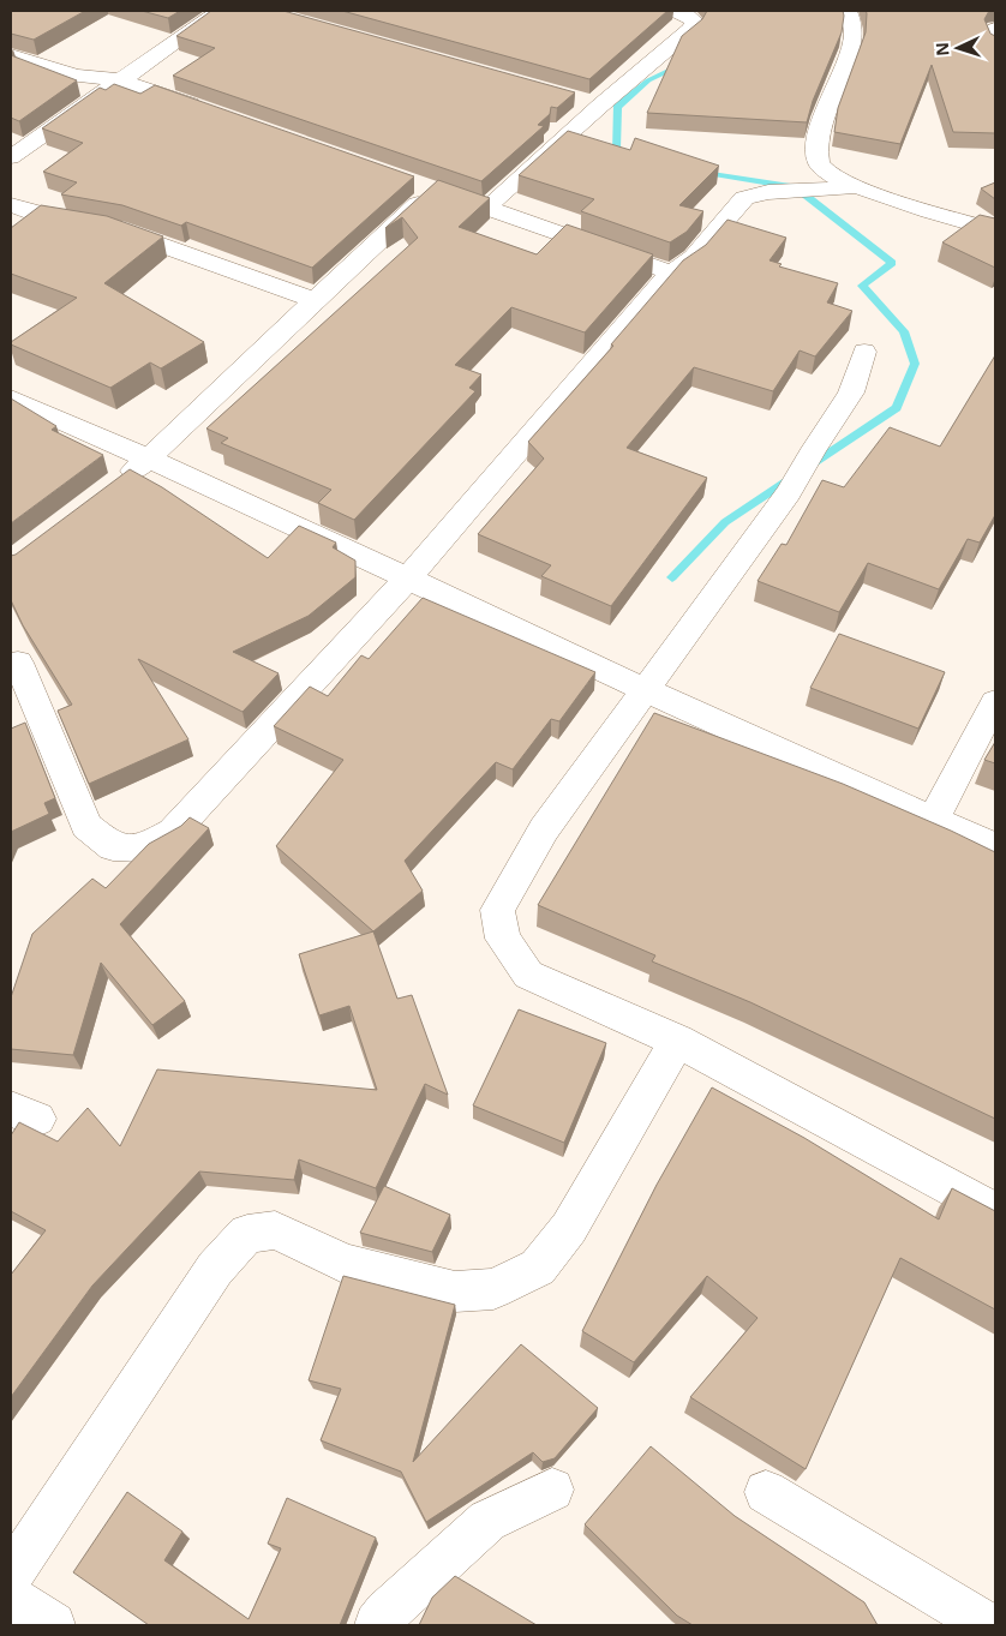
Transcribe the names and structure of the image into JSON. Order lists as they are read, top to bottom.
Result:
{
  "north": "left"
}
